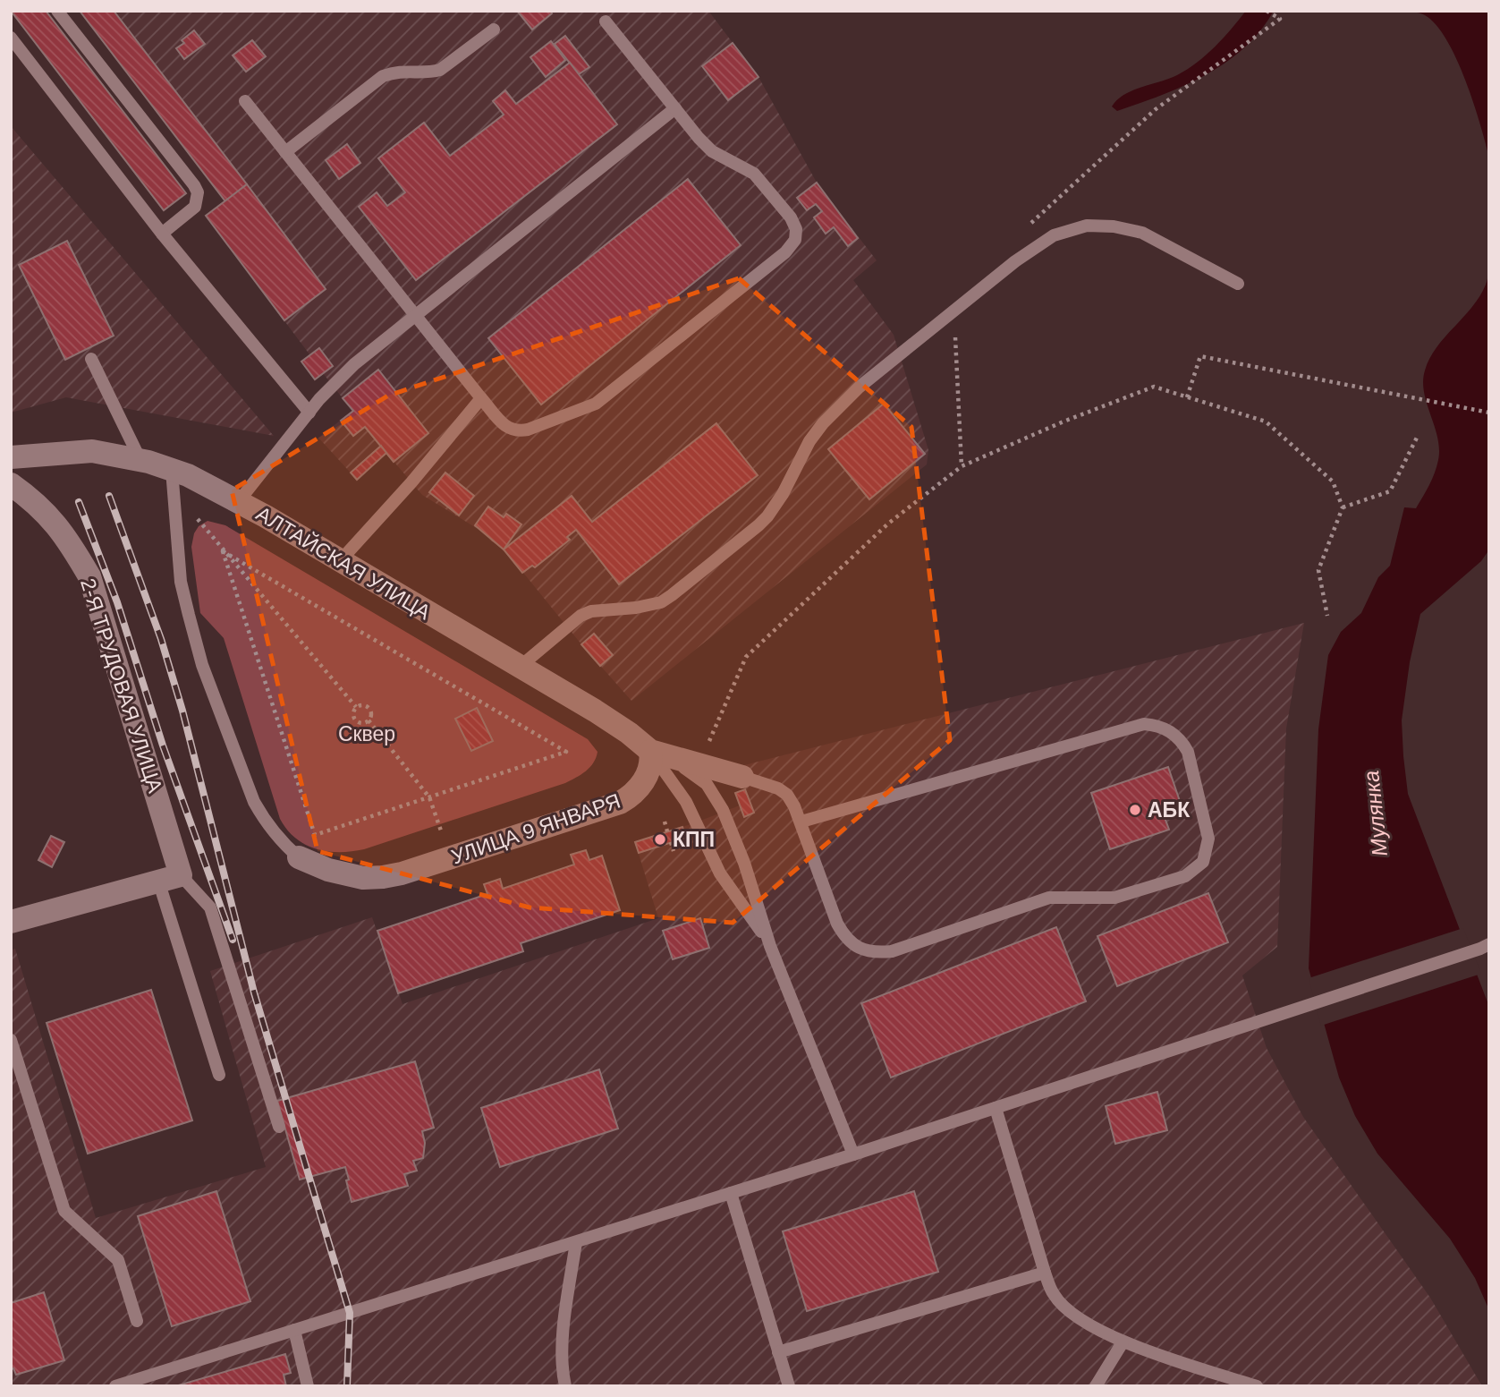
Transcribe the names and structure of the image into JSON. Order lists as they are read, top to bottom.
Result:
{
  "streets": {
    "street": ["АЛТАЙСКАЯ УЛИЦА", "2-Я ТРУДОВАЯ УЛИЦА", "УЛИЦА 9 ЯНВАРЯ"]
  },
  "crossings": [
    ["АЛТАЙСКАЯ УЛИЦА", "УЛИЦА 9 ЯНВАРЯ"]
  ],
  "water": ["Мулянка"],
  "parks": ["Сквер"],
  "places": ["АБК", "КПП"]
}
